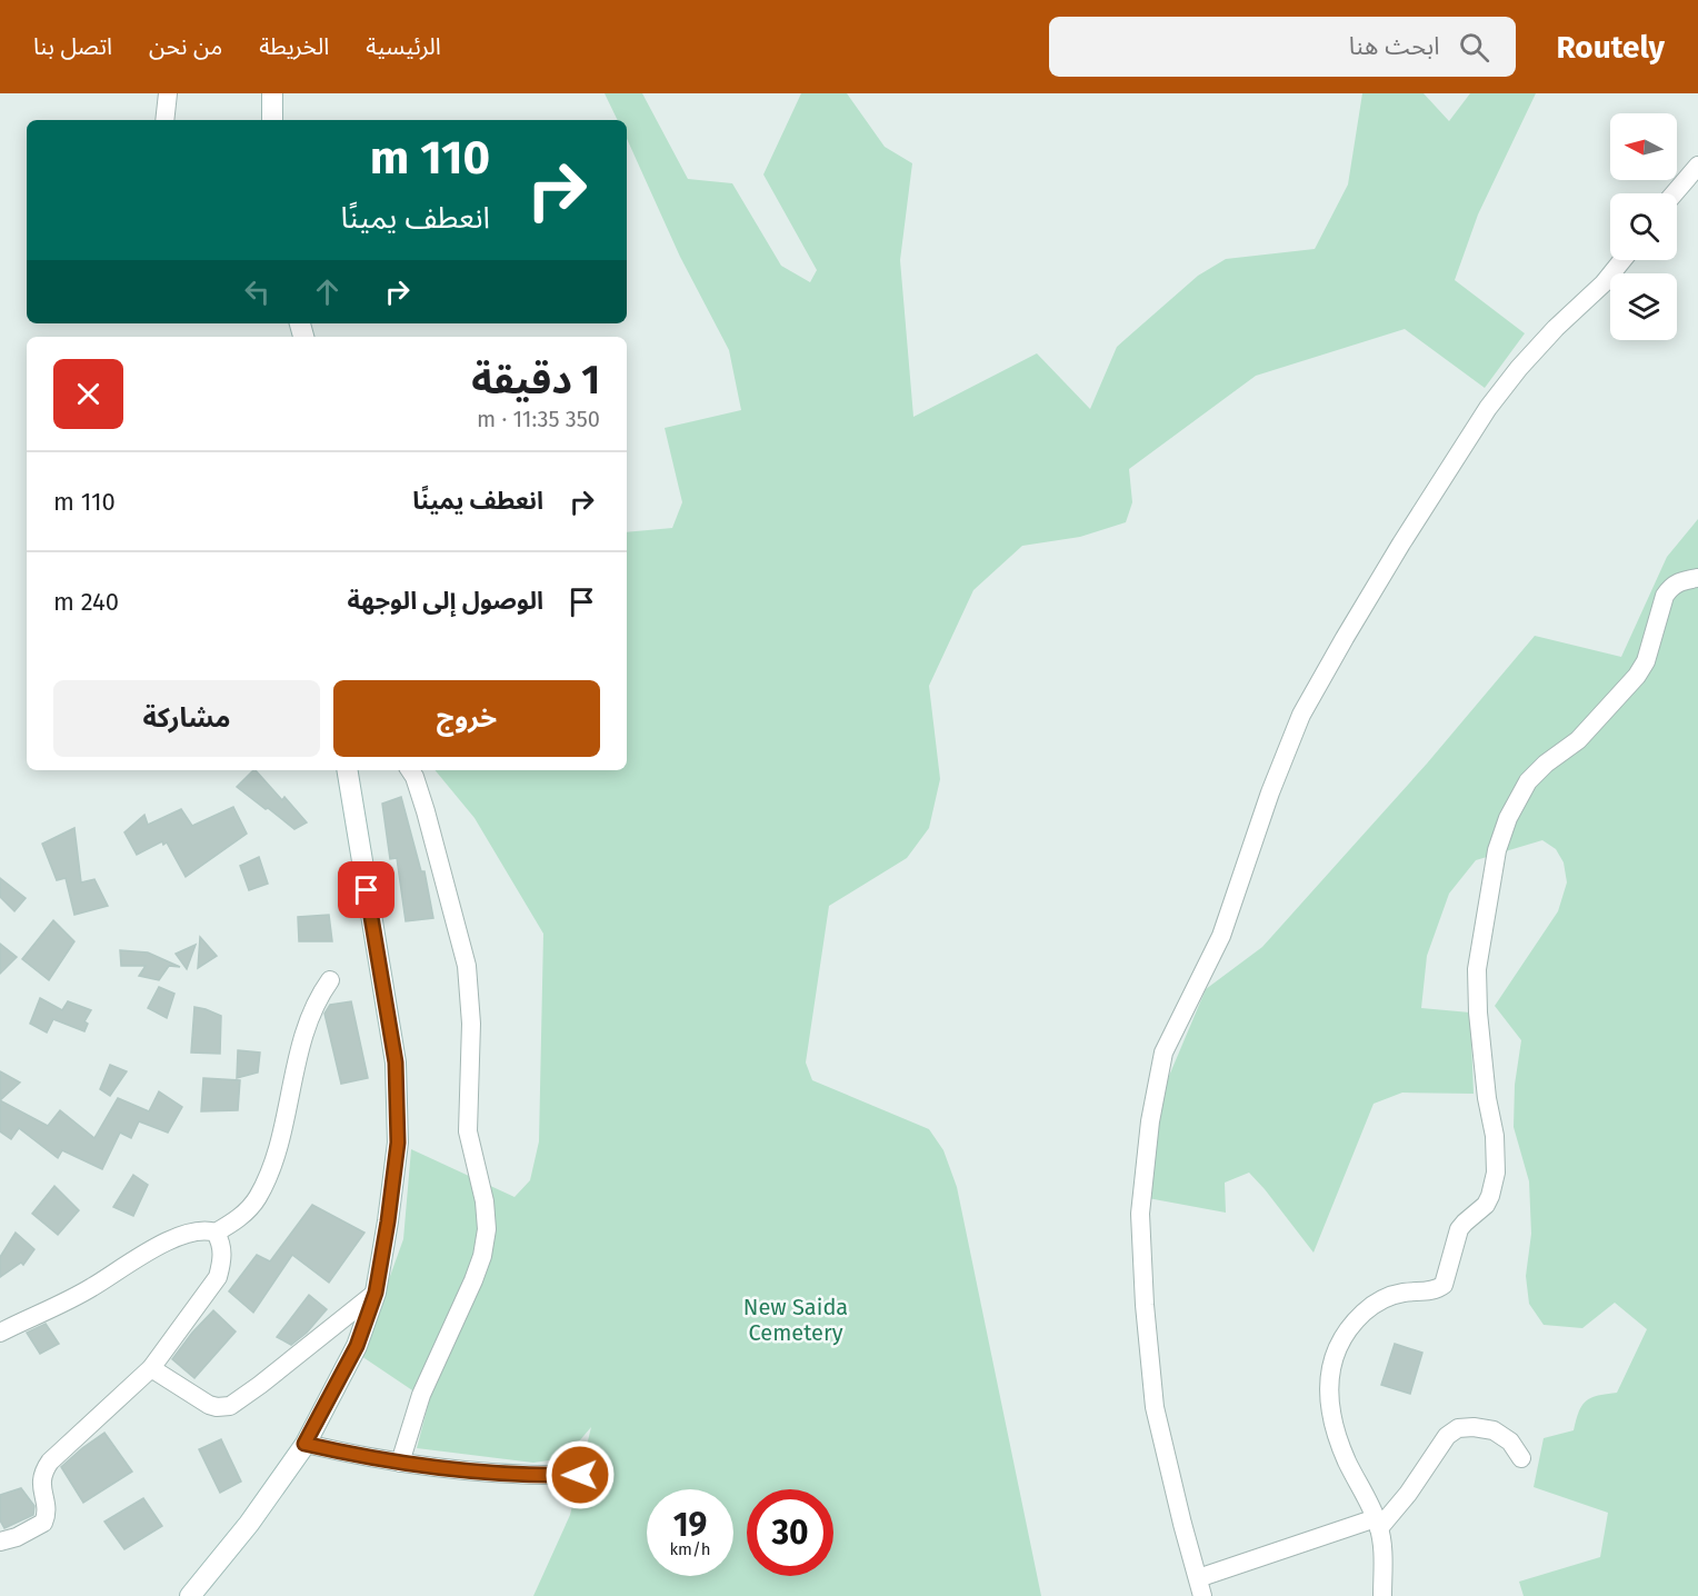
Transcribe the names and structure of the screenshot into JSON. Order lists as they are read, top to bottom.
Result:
{
  "parks": ["New Saida Cemetery"],
  "north": "left",
  "page": {
    "header": "Routely",
    "search": "ابحث هنا",
    "nav": [
      "الرئيسية",
      "الخريطة",
      "من نحن",
      "اتصل بنا"
    ],
    "turn": ["110 m", "انعطف يمينًا"],
    "heading": ["1 دقيقة", "350 m · 11:35"],
    "list": [
      {
        "name": "انعطف يمينًا",
        "value": "110 m"
      },
      {
        "name": "الوصول إلى الوجهة",
        "value": "240 m"
      }
    ],
    "buttons": ["خروج", "مشاركة"],
    "speed": "19 km/h",
    "limit": "30"
  }
}
